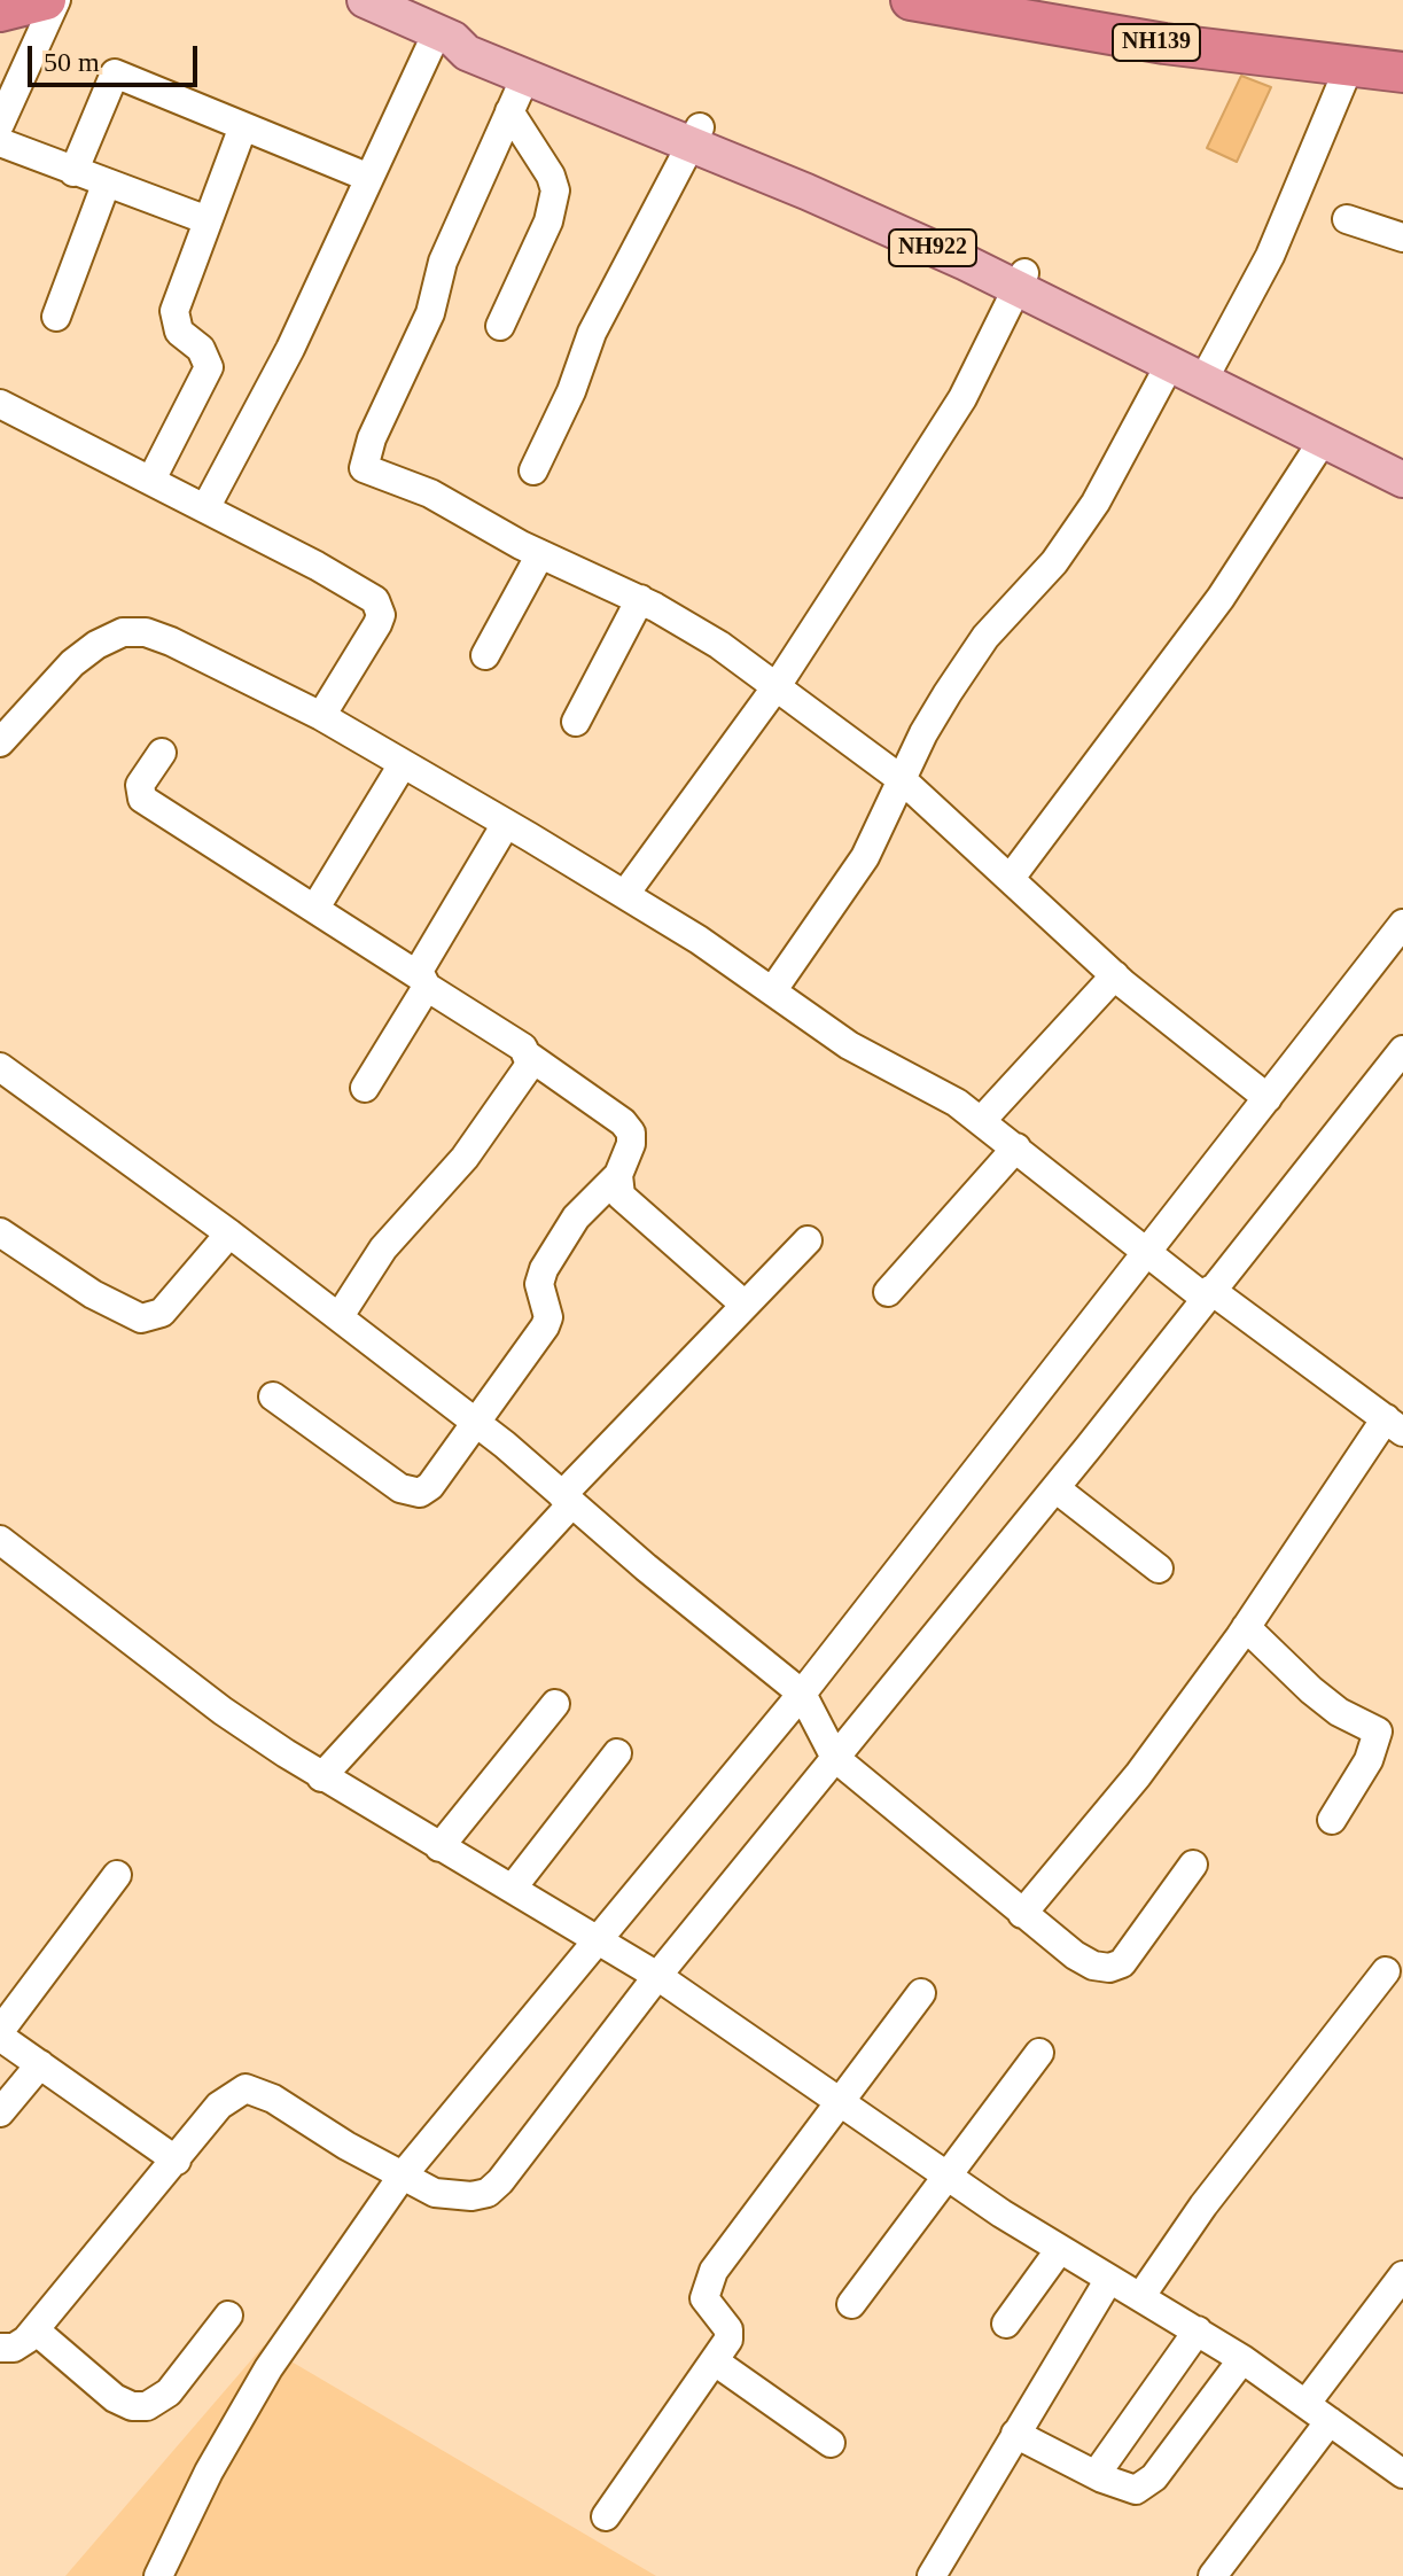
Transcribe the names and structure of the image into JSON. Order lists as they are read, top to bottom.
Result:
{
  "streets": {
    "highway": ["NH139"]
  },
  "scale_bar": "50 m"
}
